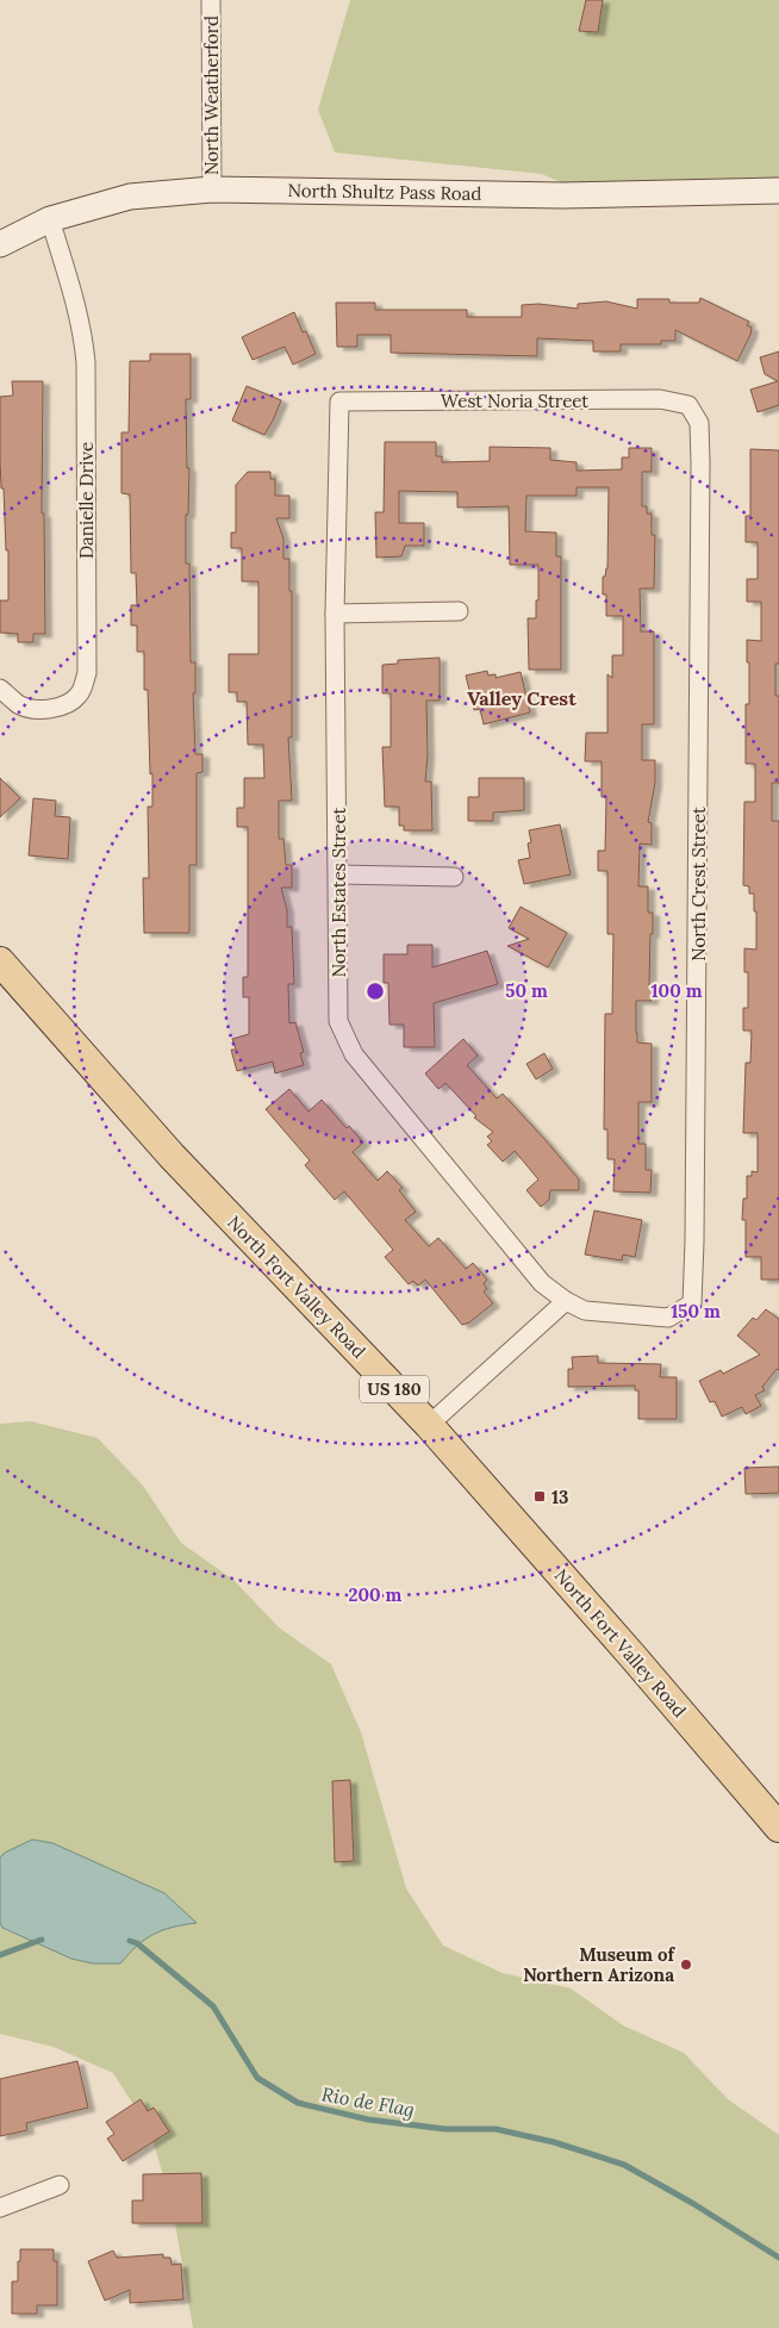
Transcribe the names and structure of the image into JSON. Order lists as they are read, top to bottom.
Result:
{
  "streets": {
    "main road": ["North Fort Valley Road", "US 180"],
    "street": [
      "North Weatherford",
      "North Shultz Pass Road",
      "West Noria Street",
      "Danielle Drive",
      "North Crest Street",
      "North Estates Street"
    ]
  },
  "crossings": [
    ["North Weatherford", "North Shultz Pass Road"],
    ["North Shultz Pass Road", "Danielle Drive"],
    ["West Noria Street", "North Crest Street"],
    ["West Noria Street", "North Estates Street"],
    ["North Crest Street", "North Estates Street"]
  ],
  "districts": ["Valley Crest"],
  "water": ["Rio de Flag"],
  "places": {
    "transit": ["13"],
    "other": ["Museum of Northern Arizona"]
  },
  "rings": [
    "50 m",
    "100 m",
    "150 m",
    "200 m"
  ]
}
